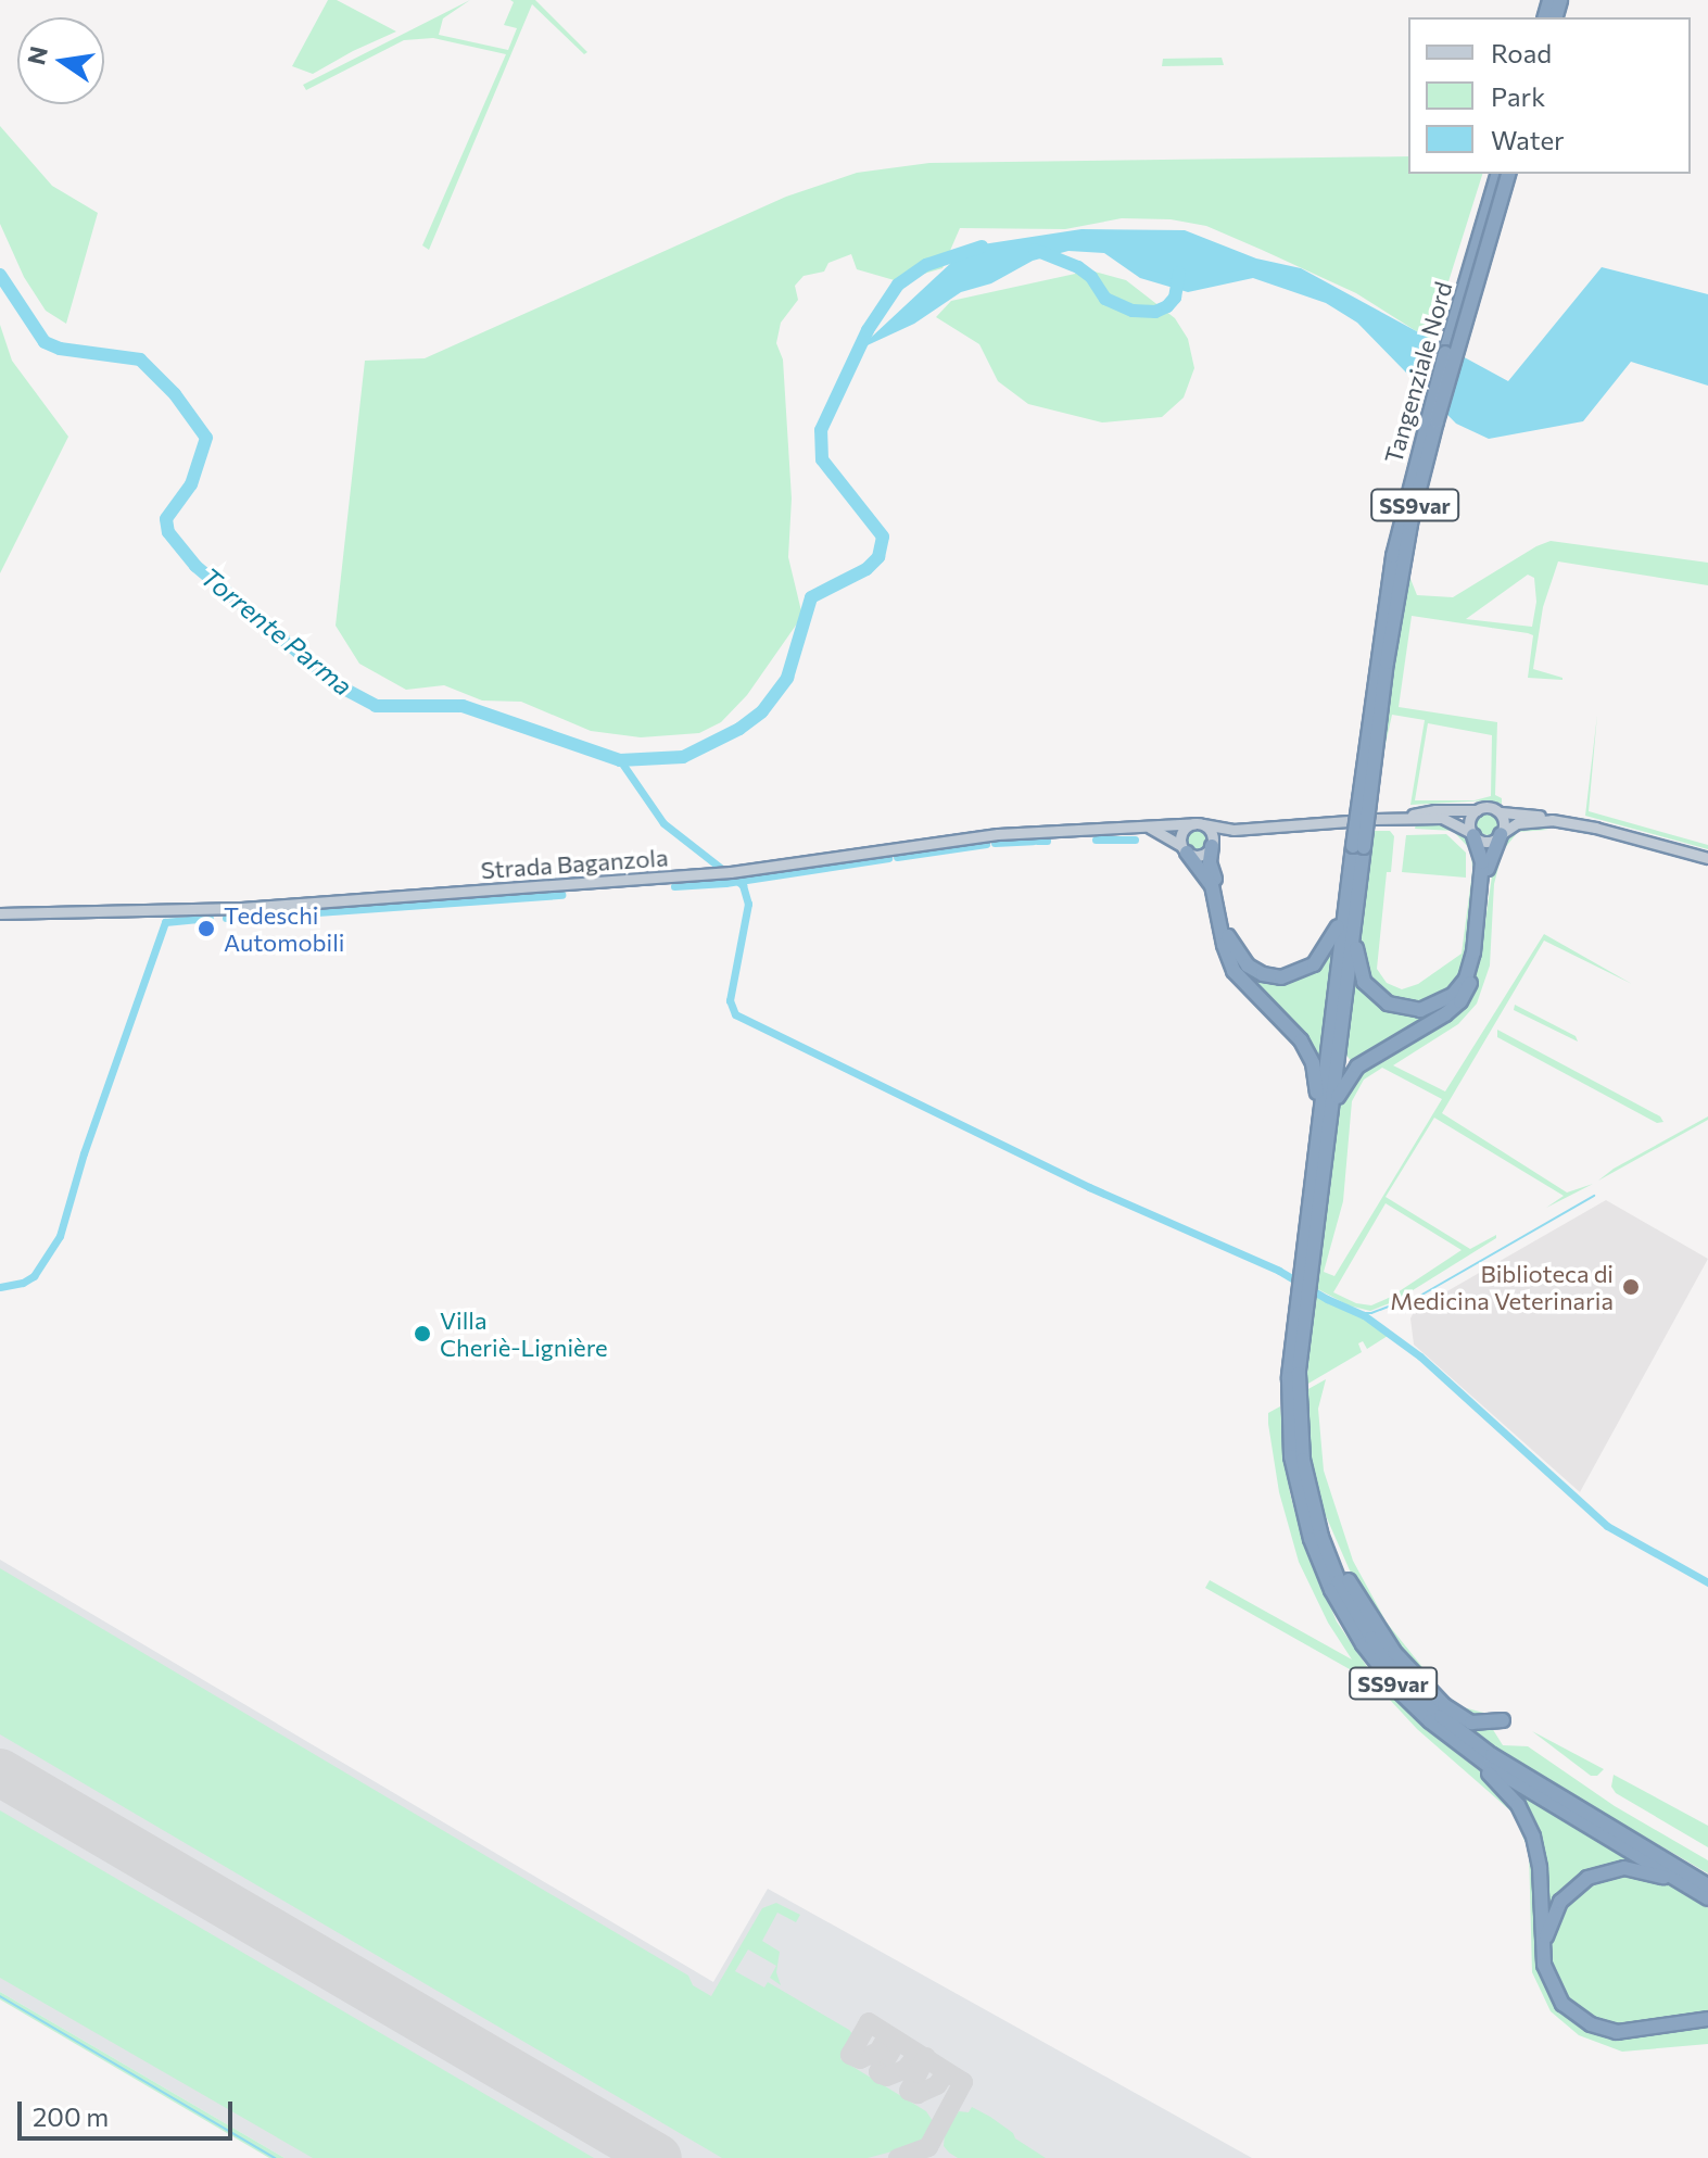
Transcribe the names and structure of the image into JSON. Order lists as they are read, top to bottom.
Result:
{
  "streets": {
    "highway": ["Tangenziale Nord", "SS9var"],
    "main road": ["Strada Baganzola"]
  },
  "crossings": [
    ["Tangenziale Nord", "SS9var"]
  ],
  "water": ["Torrente Parma"],
  "places": ["Tedeschi Automobili", "Biblioteca di Medicina Veterinaria", "Villa Cheriè-Lignière"],
  "legend": ["Road", "Park", "Water"],
  "scale_bar": "200 m",
  "north": "left"
}
